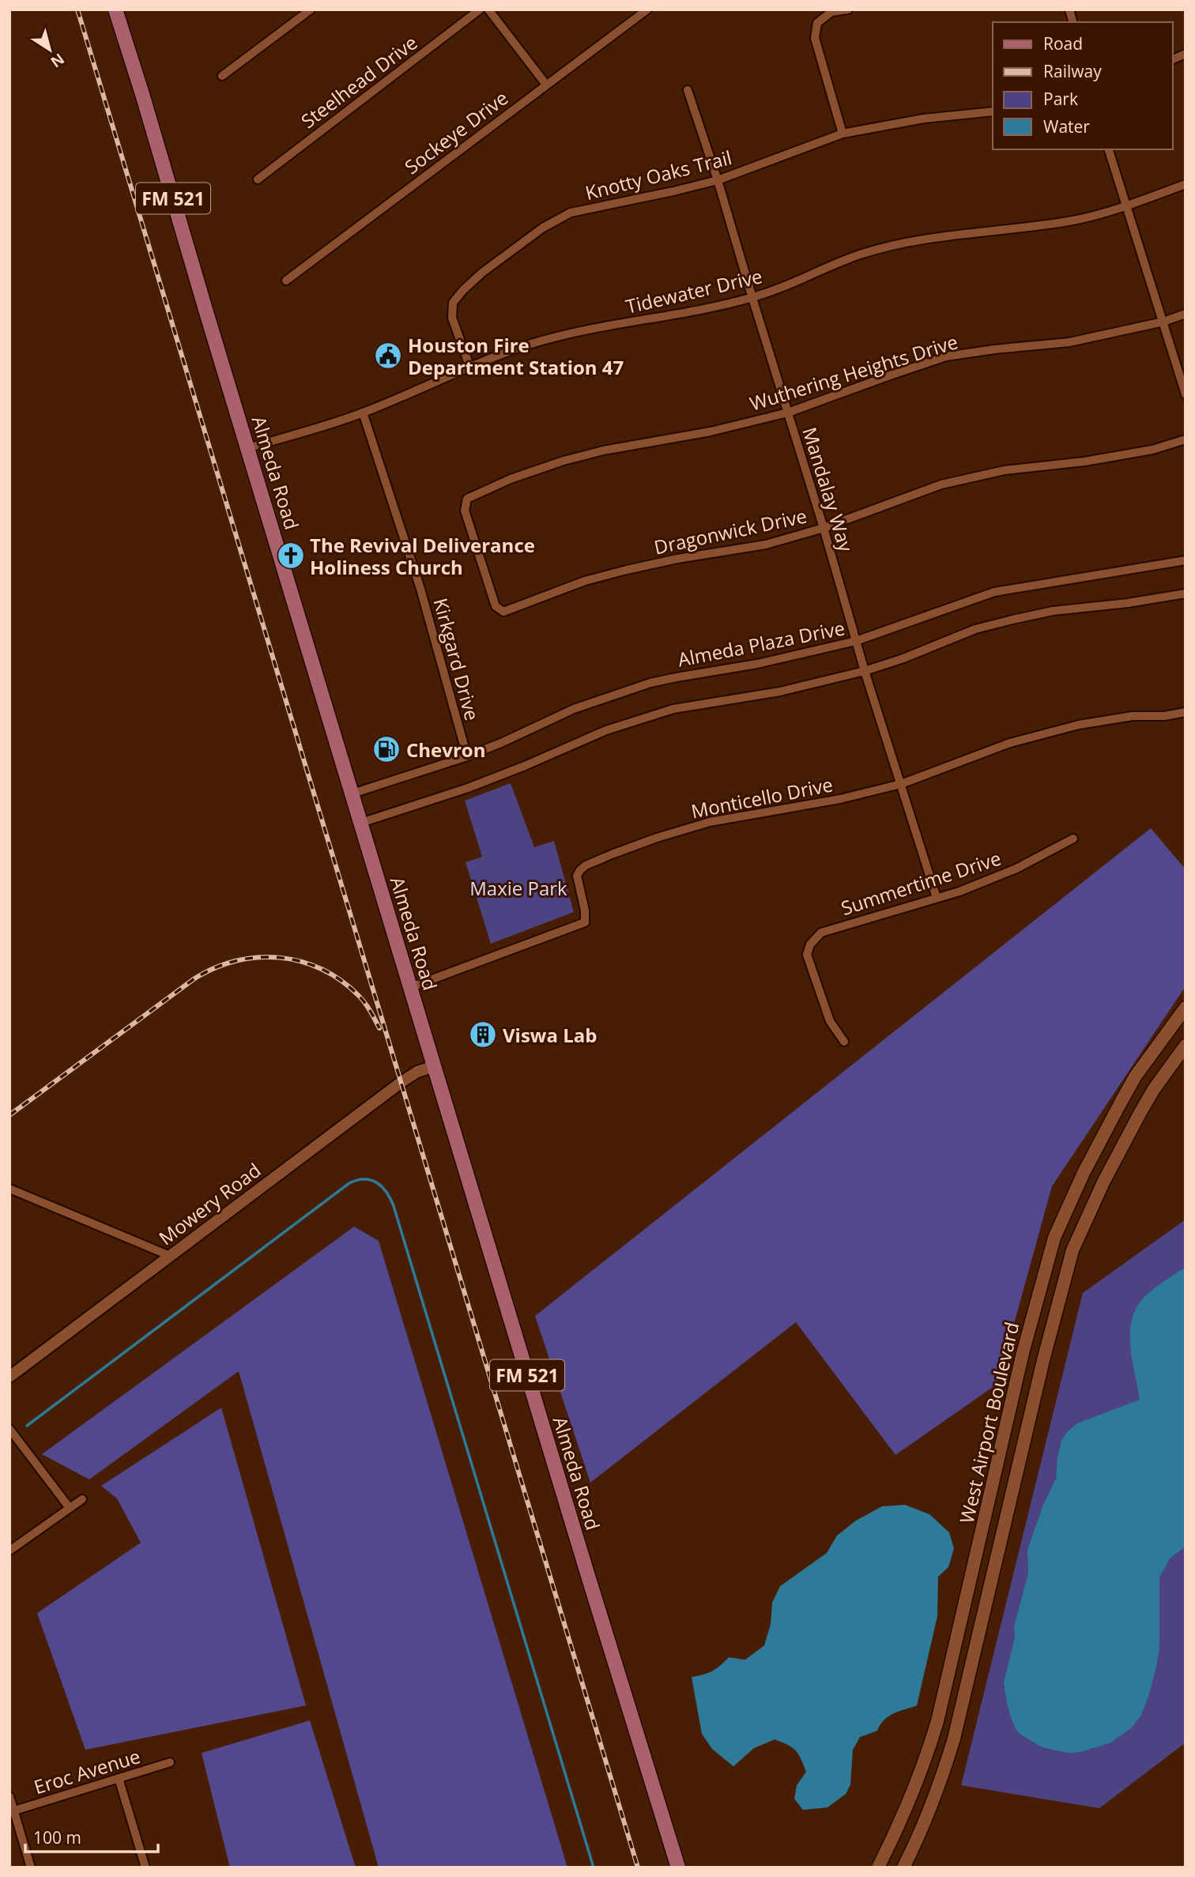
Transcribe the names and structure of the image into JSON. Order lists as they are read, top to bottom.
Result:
{
  "streets": {
    "main road": ["FM 521", "Almeda Road", "West Airport Boulevard"],
    "street": [
      "Steelhead Drive",
      "Sockeye Drive",
      "Knotty Oaks Trail",
      "Tidewater Drive",
      "Wuthering Heights Drive",
      "Mandalay Way",
      "Dragonwick Drive",
      "Almeda Plaza Drive",
      "Kirkgard Drive",
      "Monticello Drive",
      "Summertime Drive",
      "Mowery Road",
      "Eroc Avenue"
    ]
  },
  "crossings": [
    ["Knotty Oaks Trail", "Tidewater Drive"],
    ["Knotty Oaks Trail", "Mandalay Way"],
    ["Tidewater Drive", "Almeda Road"],
    ["Tidewater Drive", "Mandalay Way"],
    ["Tidewater Drive", "Kirkgard Drive"],
    ["Wuthering Heights Drive", "Mandalay Way"],
    ["Wuthering Heights Drive", "Dragonwick Drive"],
    ["Almeda Road", "Almeda Plaza Drive"],
    ["Almeda Road", "Monticello Drive"],
    ["Almeda Road", "Mowery Road"],
    ["Mandalay Way", "Dragonwick Drive"],
    ["Mandalay Way", "Almeda Plaza Drive"],
    ["Mandalay Way", "Monticello Drive"],
    ["Mandalay Way", "Summertime Drive"],
    ["Almeda Plaza Drive", "Kirkgard Drive"]
  ],
  "parks": ["Maxie Park"],
  "places": {
    "public building": ["Houston Fire Department Station 47"],
    "church": ["The Revival Deliverance Holiness Church"],
    "fuel station": ["Chevron"],
    "building": ["Viswa Lab"]
  },
  "legend": [
    "Road",
    "Railway",
    "Park",
    "Water"
  ],
  "scale_bar": "100 m",
  "north": "bottom right"
}
